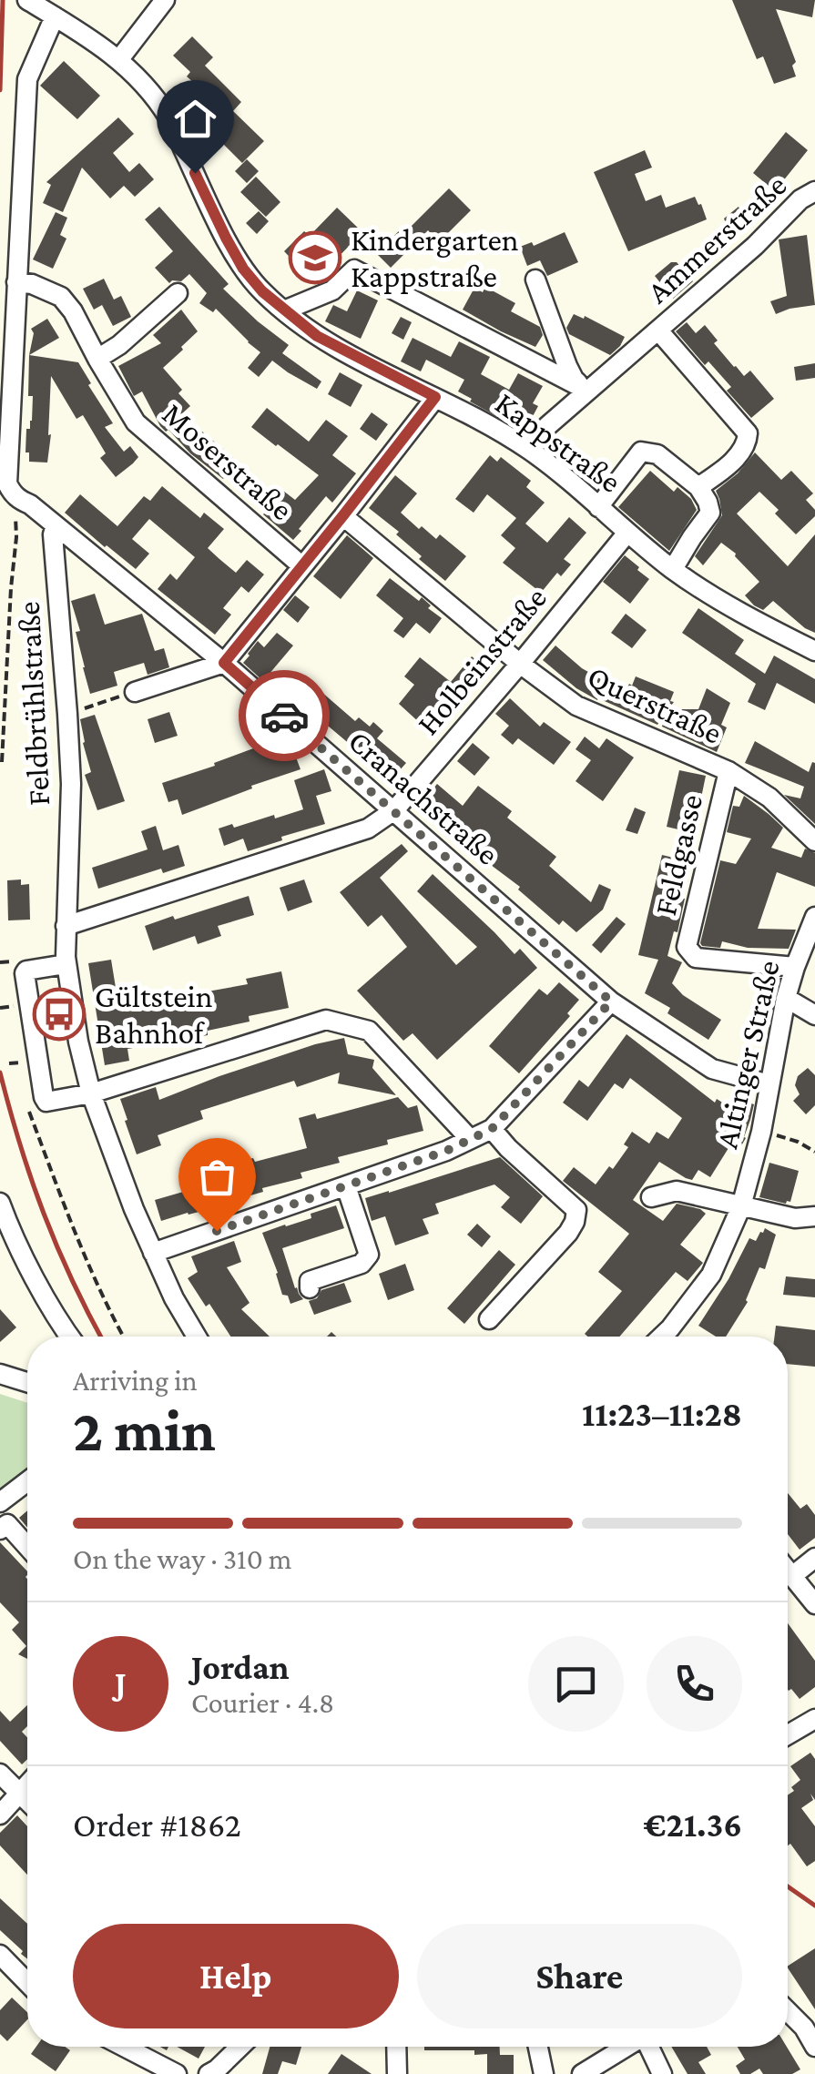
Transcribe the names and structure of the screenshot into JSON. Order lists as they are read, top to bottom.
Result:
{
  "streets": {
    "street": [
      "Ammerstraße",
      "Kappstraße",
      "Moserstraße",
      "Holbeinstraße",
      "Feldbrühlstraße",
      "Querstraße",
      "Cranachstraße",
      "Feldgasse",
      "Altinger Straße"
    ]
  },
  "crossings": [
    ["Ammerstraße", "Kappstraße"],
    ["Kappstraße", "Holbeinstraße"],
    ["Holbeinstraße", "Feldbrühlstraße"],
    ["Holbeinstraße", "Querstraße"],
    ["Holbeinstraße", "Cranachstraße"],
    ["Feldbrühlstraße", "Cranachstraße"],
    ["Querstraße", "Feldgasse"],
    ["Cranachstraße", "Altinger Straße"],
    ["Feldgasse", "Altinger Straße"]
  ],
  "places": {
    "school or university": ["Kindergarten Kappstraße"],
    "bus stop": ["Gültstein Bahnhof"]
  },
  "page": {
    "heading": ["2 min", "Arriving in", "11:23–11:28"],
    "panel": [
      "Jordan",
      "Courier · 4.8",
      "Order #1862",
      "€21.36"
    ],
    "bar": "On the way · 310 m",
    "round": "J",
    "buttons": ["Help", "Share"]
  }
}
